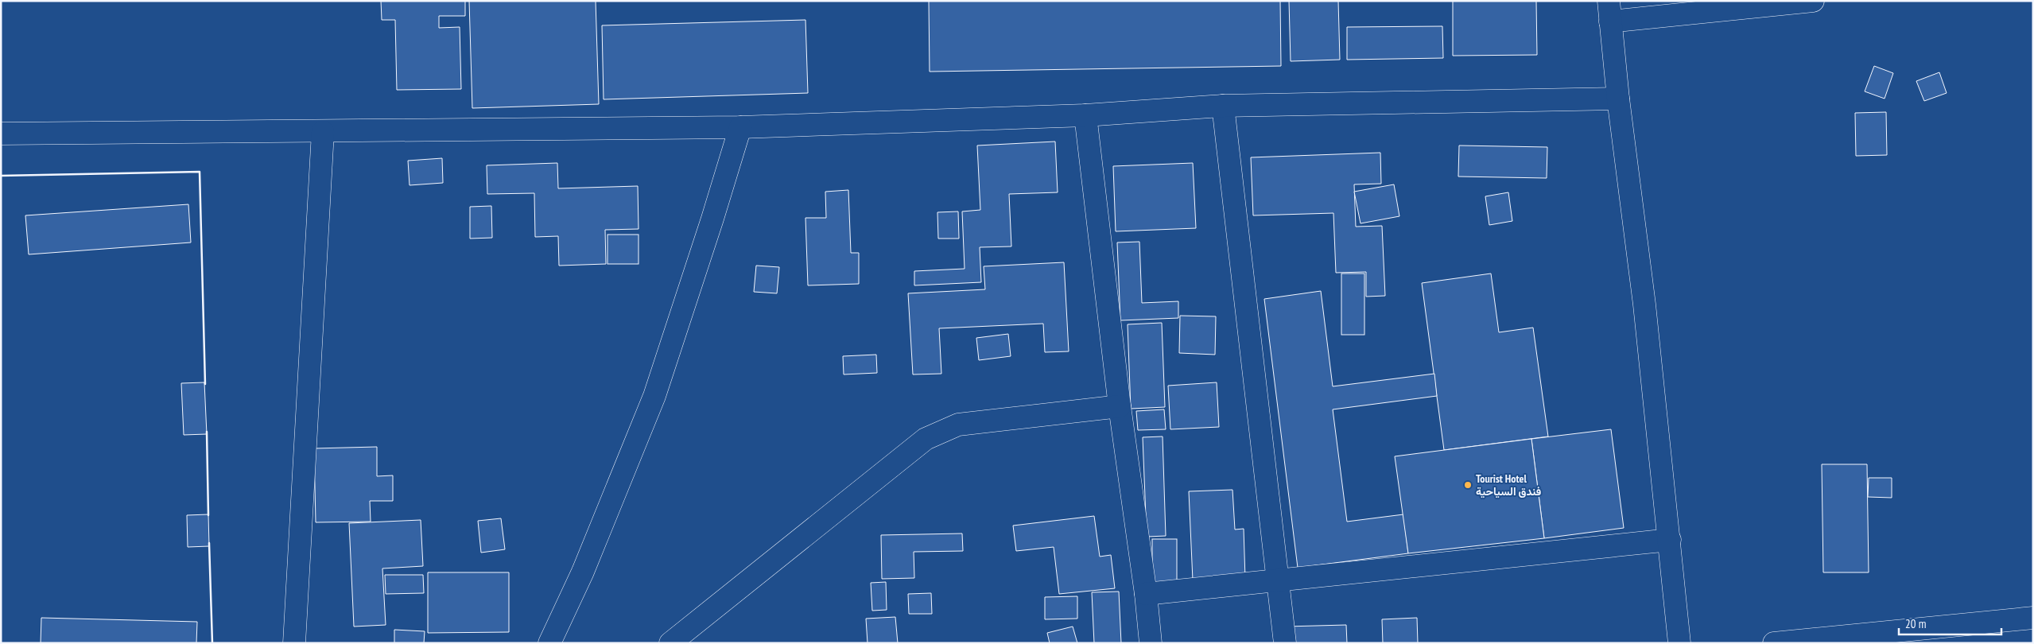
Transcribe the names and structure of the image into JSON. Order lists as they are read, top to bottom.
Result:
{
  "places": ["Tourist Hotel فندق السياحية"],
  "scale_bar": "20 m"
}
